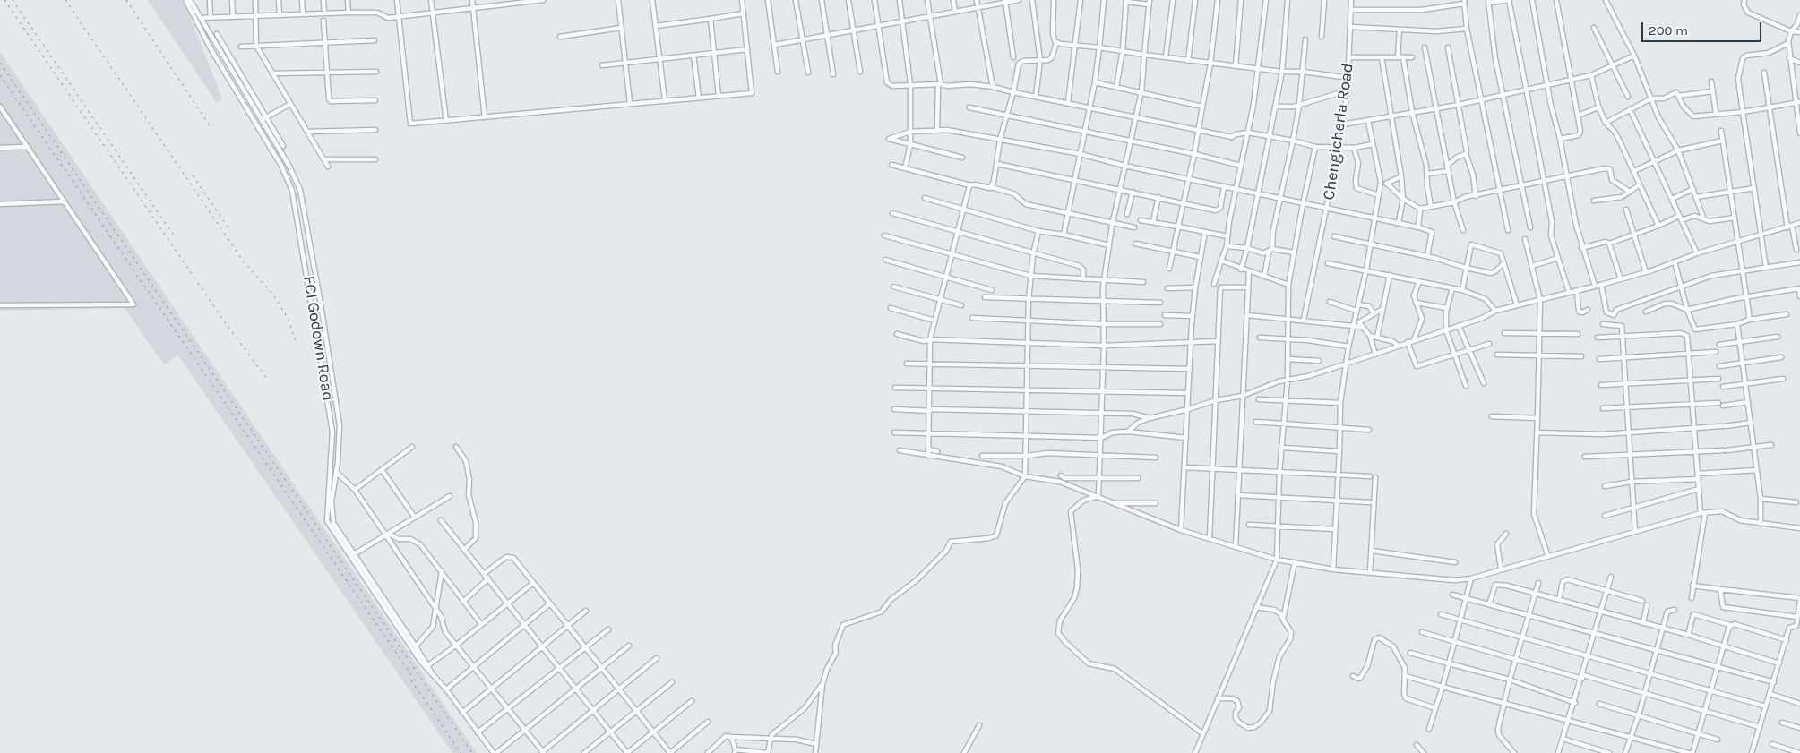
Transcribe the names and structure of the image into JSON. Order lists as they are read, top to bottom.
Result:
{
  "streets": {
    "street": ["Chengicherla Road", "FCI Godown Road"]
  },
  "scale_bar": "200 m"
}
